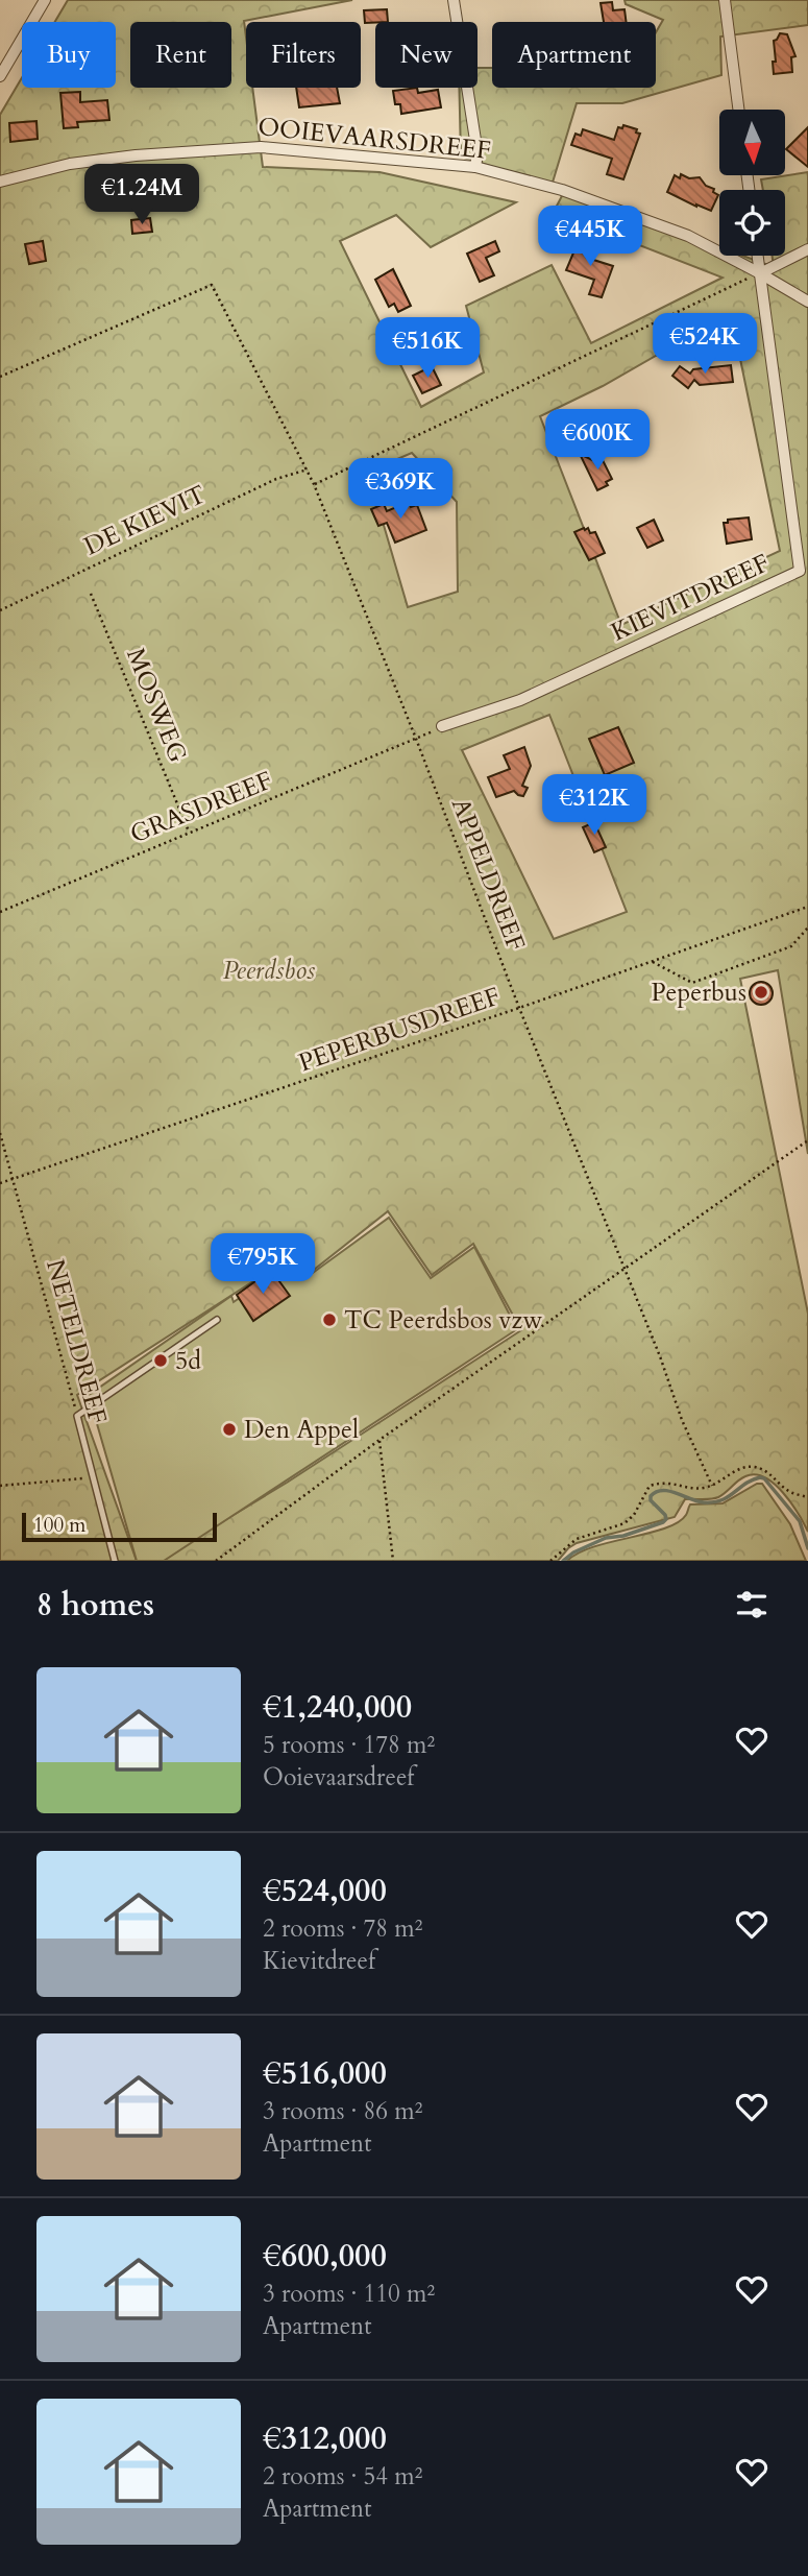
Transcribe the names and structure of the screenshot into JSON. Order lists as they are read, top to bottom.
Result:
{
  "streets": {
    "street": ["OOIEVAARSDREEF", "KIEVITDREEF"],
    "lane": ["NETELDREEF"],
    "path": [
      "DE KIEVIT",
      "MOSWEG",
      "GRASDREEF",
      "APPELDREEF",
      "PEPERBUSDREEF"
    ]
  },
  "crossings": [
    ["OOIEVAARSDREEF", "KIEVITDREEF"],
    ["DE KIEVIT", "APPELDREEF"],
    ["KIEVITDREEF", "GRASDREEF"],
    ["MOSWEG", "GRASDREEF"],
    ["GRASDREEF", "APPELDREEF"],
    ["APPELDREEF", "PEPERBUSDREEF"],
    ["PEPERBUSDREEF", "NETELDREEF"]
  ],
  "parks": ["Peerdsbos"],
  "places": [
    "Peperbus",
    "TC Peerdsbos vzw",
    "5d",
    "Den Appel"
  ],
  "scale_bar": "100 m",
  "north": "bottom",
  "page": {
    "chip": [
      "Buy",
      "Rent",
      "Filters",
      "New",
      "Apartment"
    ],
    "price": [
      "€1.24M",
      "€445K",
      "€524K",
      "€516K",
      "€600K",
      "€369K",
      "€312K",
      "€795K"
    ],
    "scale": "100 m",
    "heading": "8 homes",
    "list": [
      {
        "name": "€1,240,000",
        "note": "5 rooms · 178 m² · Ooievaarsdreef"
      },
      {
        "name": "€524,000",
        "note": "2 rooms · 78 m² · Kievitdreef"
      },
      {
        "name": "€516,000",
        "note": "3 rooms · 86 m² · Apartment"
      },
      {
        "name": "€600,000",
        "note": "3 rooms · 110 m² · Apartment"
      },
      {
        "name": "€312,000",
        "note": "2 rooms · 54 m² · Apartment"
      }
    ]
  }
}
